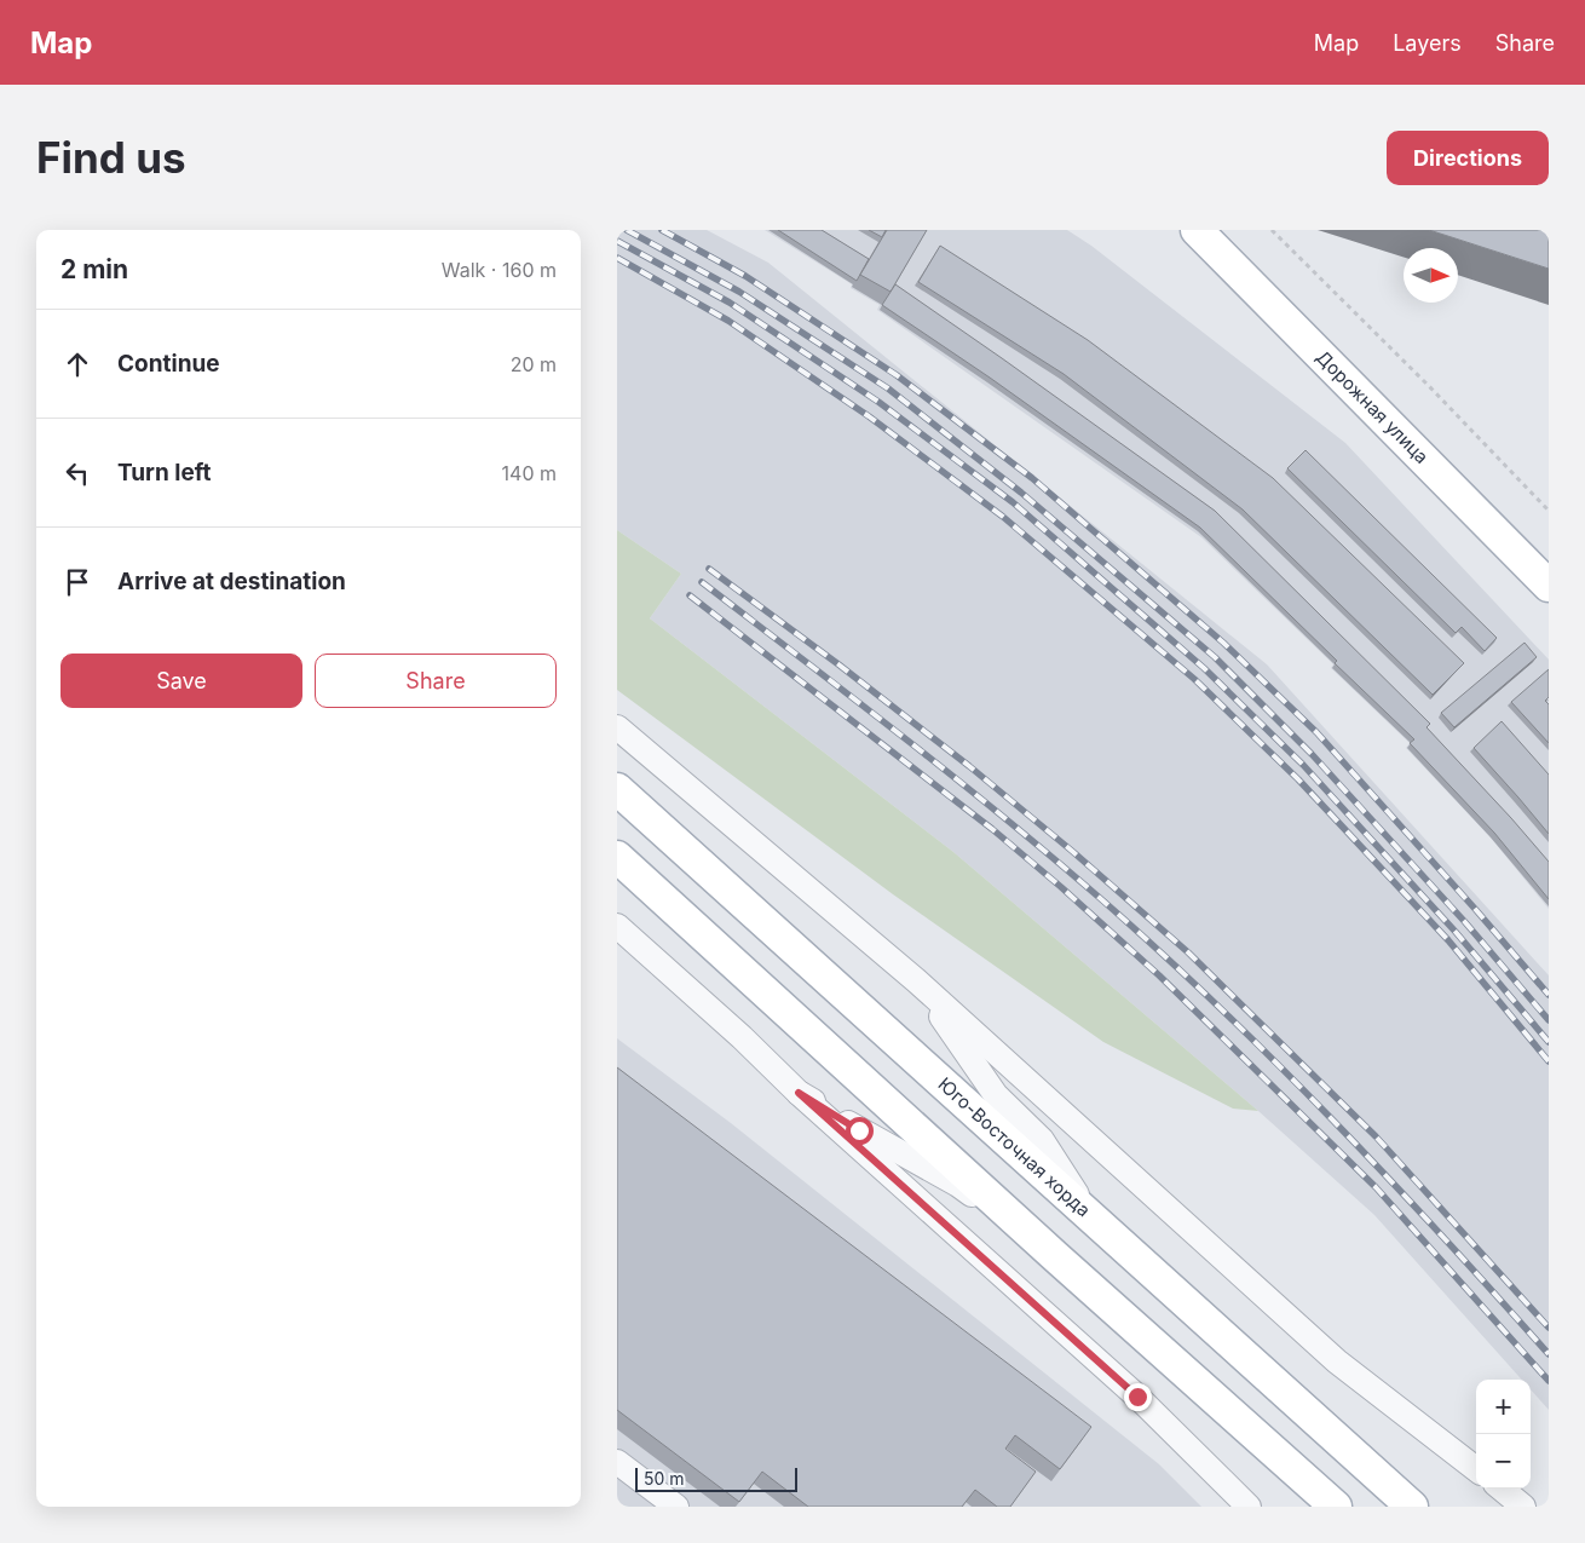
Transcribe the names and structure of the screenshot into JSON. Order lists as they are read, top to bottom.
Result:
{
  "streets": {
    "main road": ["Дорожная улица", "Юго-Восточная хорда"]
  },
  "scale_bar": "50 m",
  "north": "right",
  "page": {
    "header": "Map",
    "nav": ["Map", "Layers", "Share"],
    "buttons": [
      "Directions",
      ["Save", "Share"]
    ],
    "title": "Find us",
    "heading": ["2 min", "Walk · 160 m"],
    "list": [
      ["Continue", "20 m"],
      ["Turn left", "140 m"],
      "Arrive at destination"
    ],
    "map_buttons": ["+", "−"],
    "scale": "50 m"
  }
}
